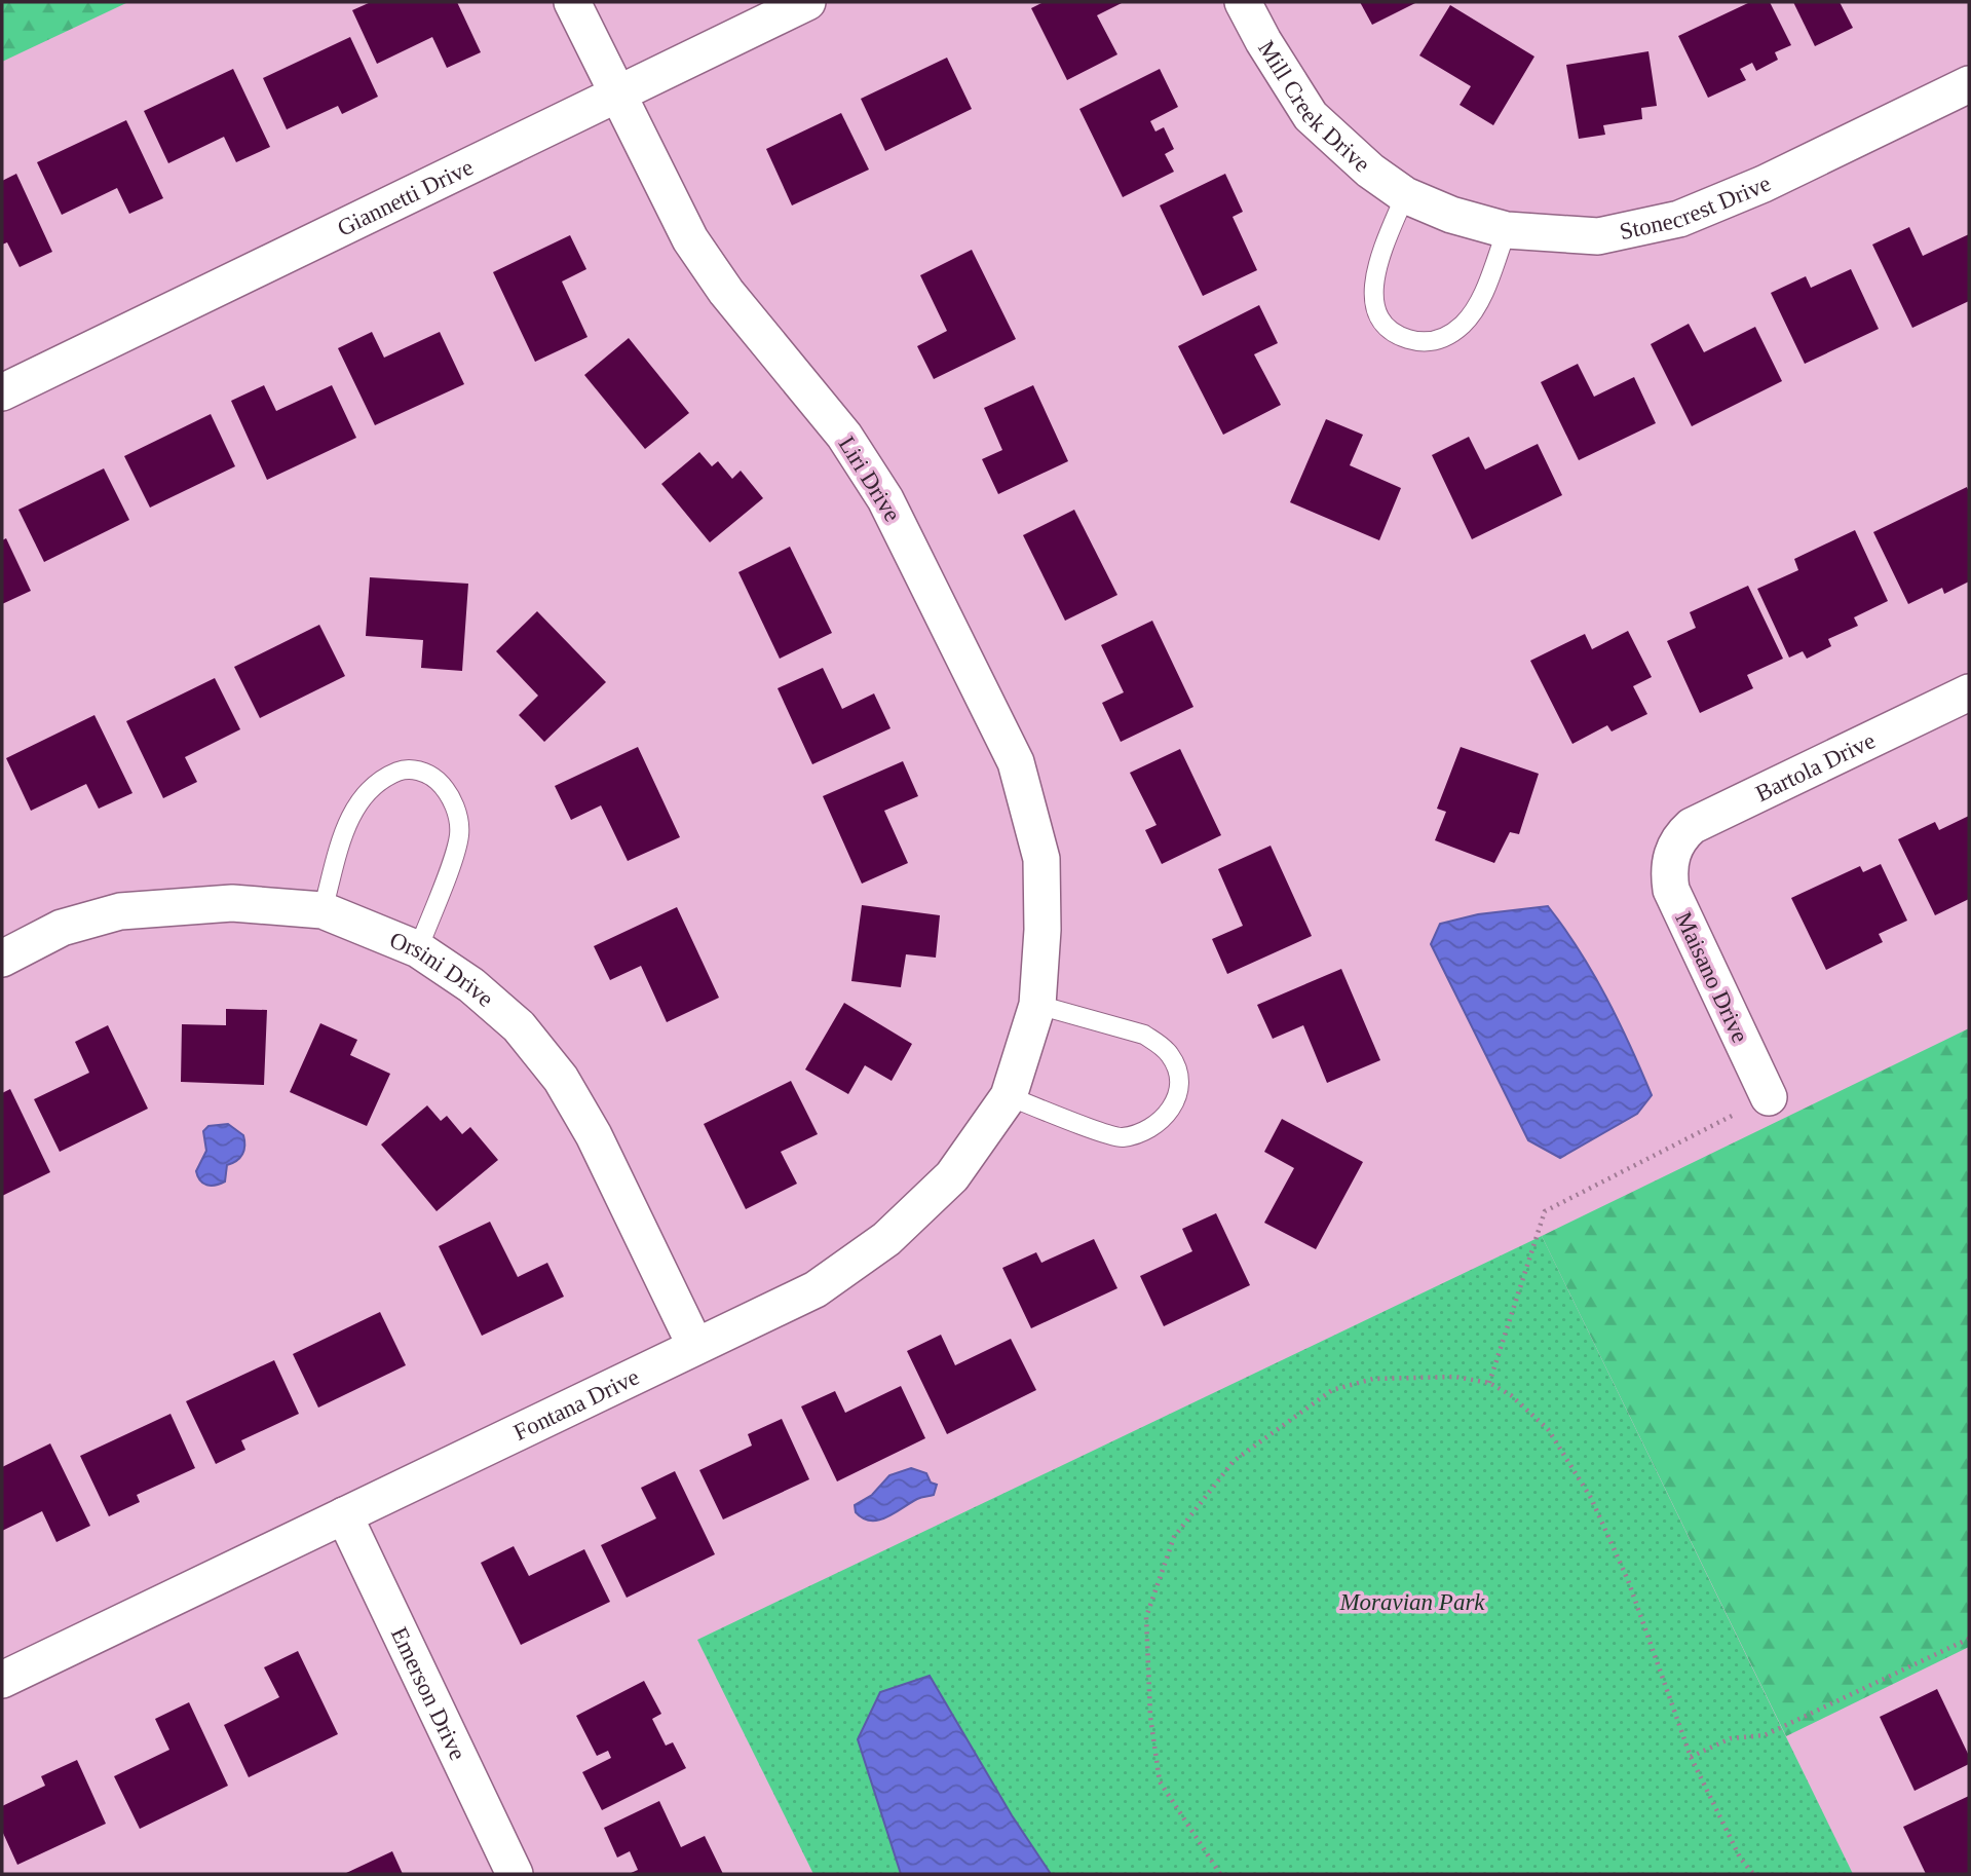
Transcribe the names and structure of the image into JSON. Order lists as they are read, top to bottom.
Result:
{
  "streets": {
    "street": [
      "Mill Creek Drive",
      "Giannetti Drive",
      "Stonecrest Drive",
      "Liri Drive",
      "Bartola Drive",
      "Orsini Drive",
      "Maisano Drive",
      "Fontana Drive",
      "Emerson Drive"
    ]
  },
  "crossings": [
    ["Mill Creek Drive", "Stonecrest Drive"],
    ["Giannetti Drive", "Liri Drive"],
    ["Liri Drive", "Fontana Drive"],
    ["Bartola Drive", "Maisano Drive"],
    ["Orsini Drive", "Fontana Drive"],
    ["Fontana Drive", "Emerson Drive"]
  ],
  "parks": ["Moravian Park"]
}
